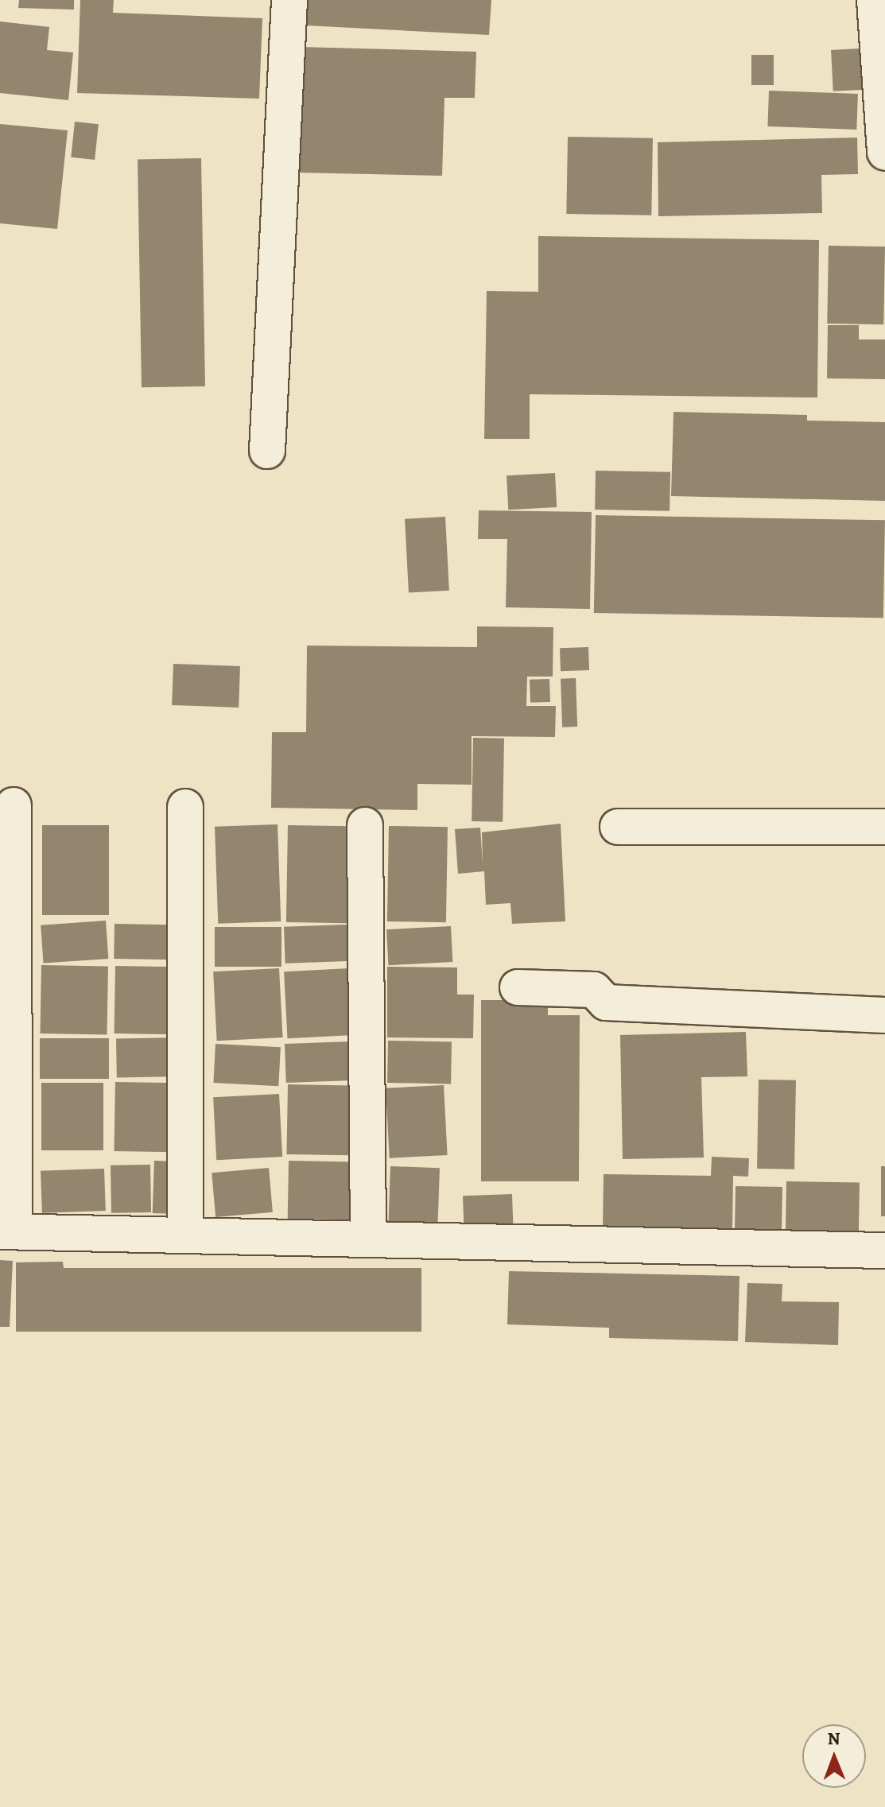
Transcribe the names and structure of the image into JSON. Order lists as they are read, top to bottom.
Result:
{
  "north": "top"
}
